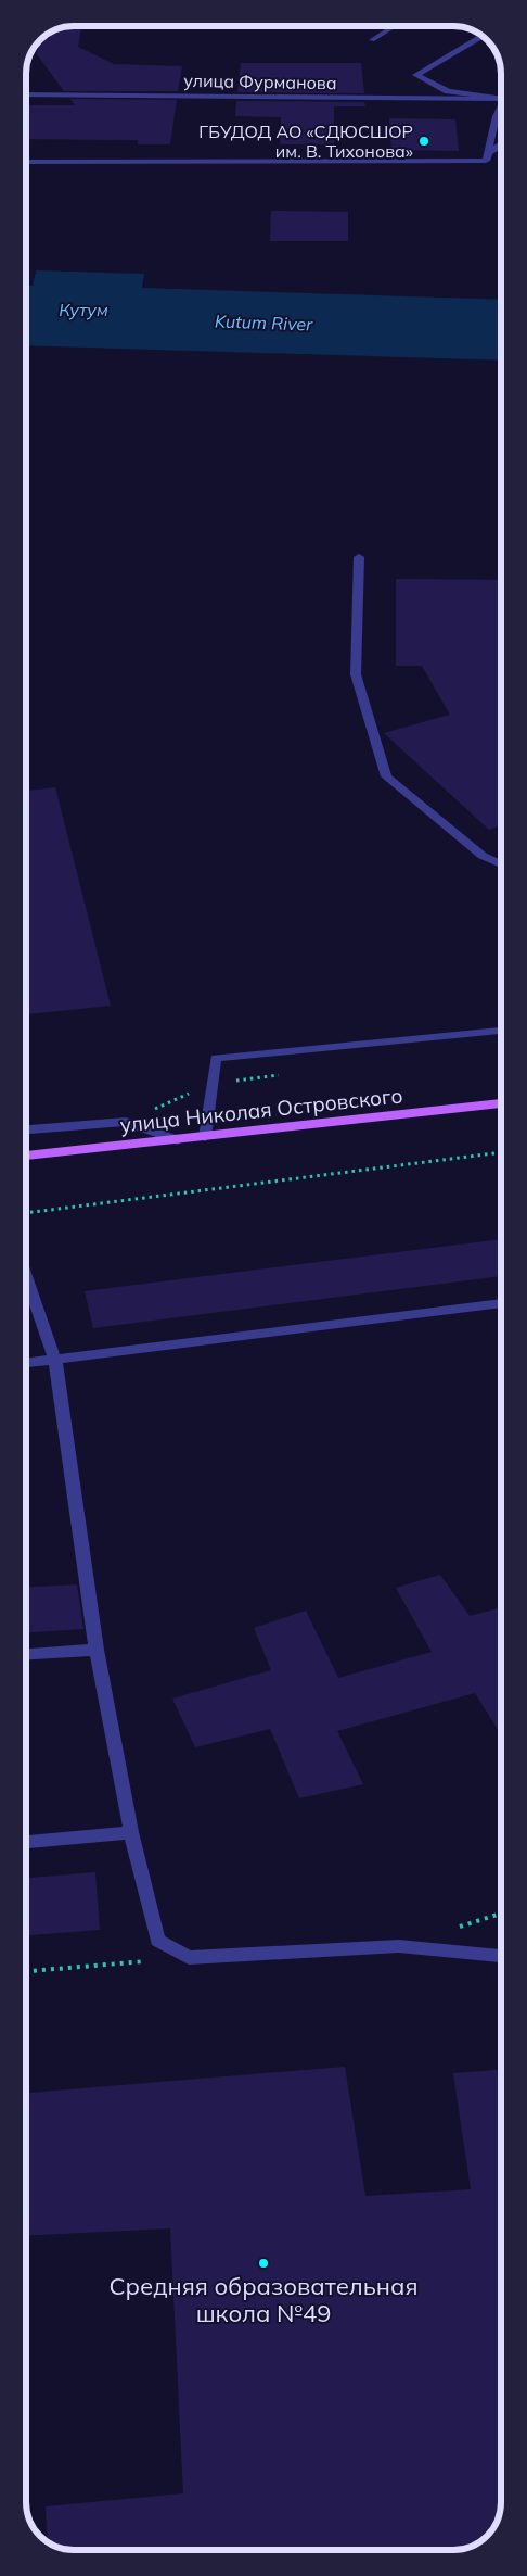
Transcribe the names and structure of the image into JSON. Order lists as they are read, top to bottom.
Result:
{
  "streets": {
    "main road": ["улица Николая Островского"],
    "street": ["улица Фурманова"]
  },
  "water": ["Кутум", "Kutum River"],
  "places": ["ГБУДОД АО «СДЮСШОР им. В. Тихонова»", "Средняя образовательная школа №49"]
}
